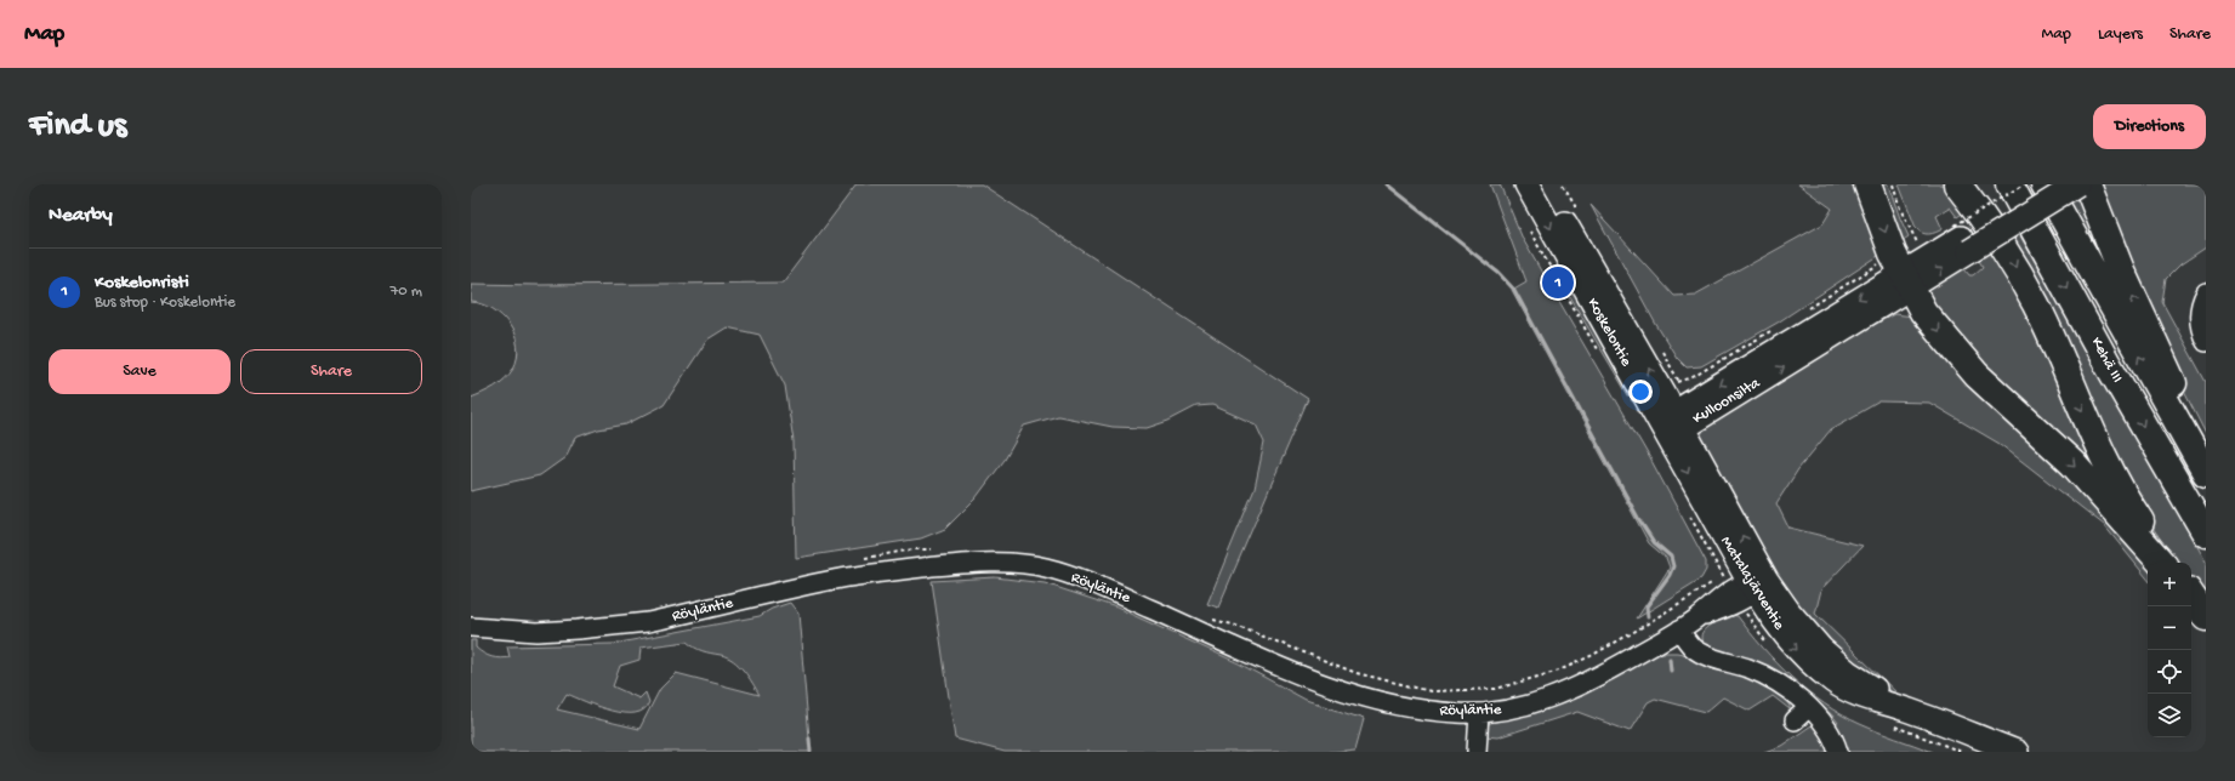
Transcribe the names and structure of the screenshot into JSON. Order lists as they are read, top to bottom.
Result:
{
  "streets": {
    "highway": ["Kehä III"],
    "main road": ["Koskelontie", "Kulloonsilta", "Matalajärventie"],
    "street": ["Röyläntie"]
  },
  "crossings": [
    ["Koskelontie", "Kulloonsilta"],
    ["Koskelontie", "Matalajärventie"],
    ["Kehä III", "Kulloonsilta"],
    ["Kulloonsilta", "Matalajärventie"],
    ["Matalajärventie", "Röyläntie"]
  ],
  "page": {
    "header": "Map",
    "nav": ["Map", "Layers", "Share"],
    "buttons": [
      "Directions",
      ["Save", "Share"]
    ],
    "title": "Find us",
    "heading": "Nearby",
    "list": [
      {
        "mark": "1",
        "name": "Koskelonristi",
        "note": "Bus stop · Koskelontie",
        "value": "70 m"
      }
    ],
    "pins": "1",
    "map_buttons": ["+", "−"]
  }
}
